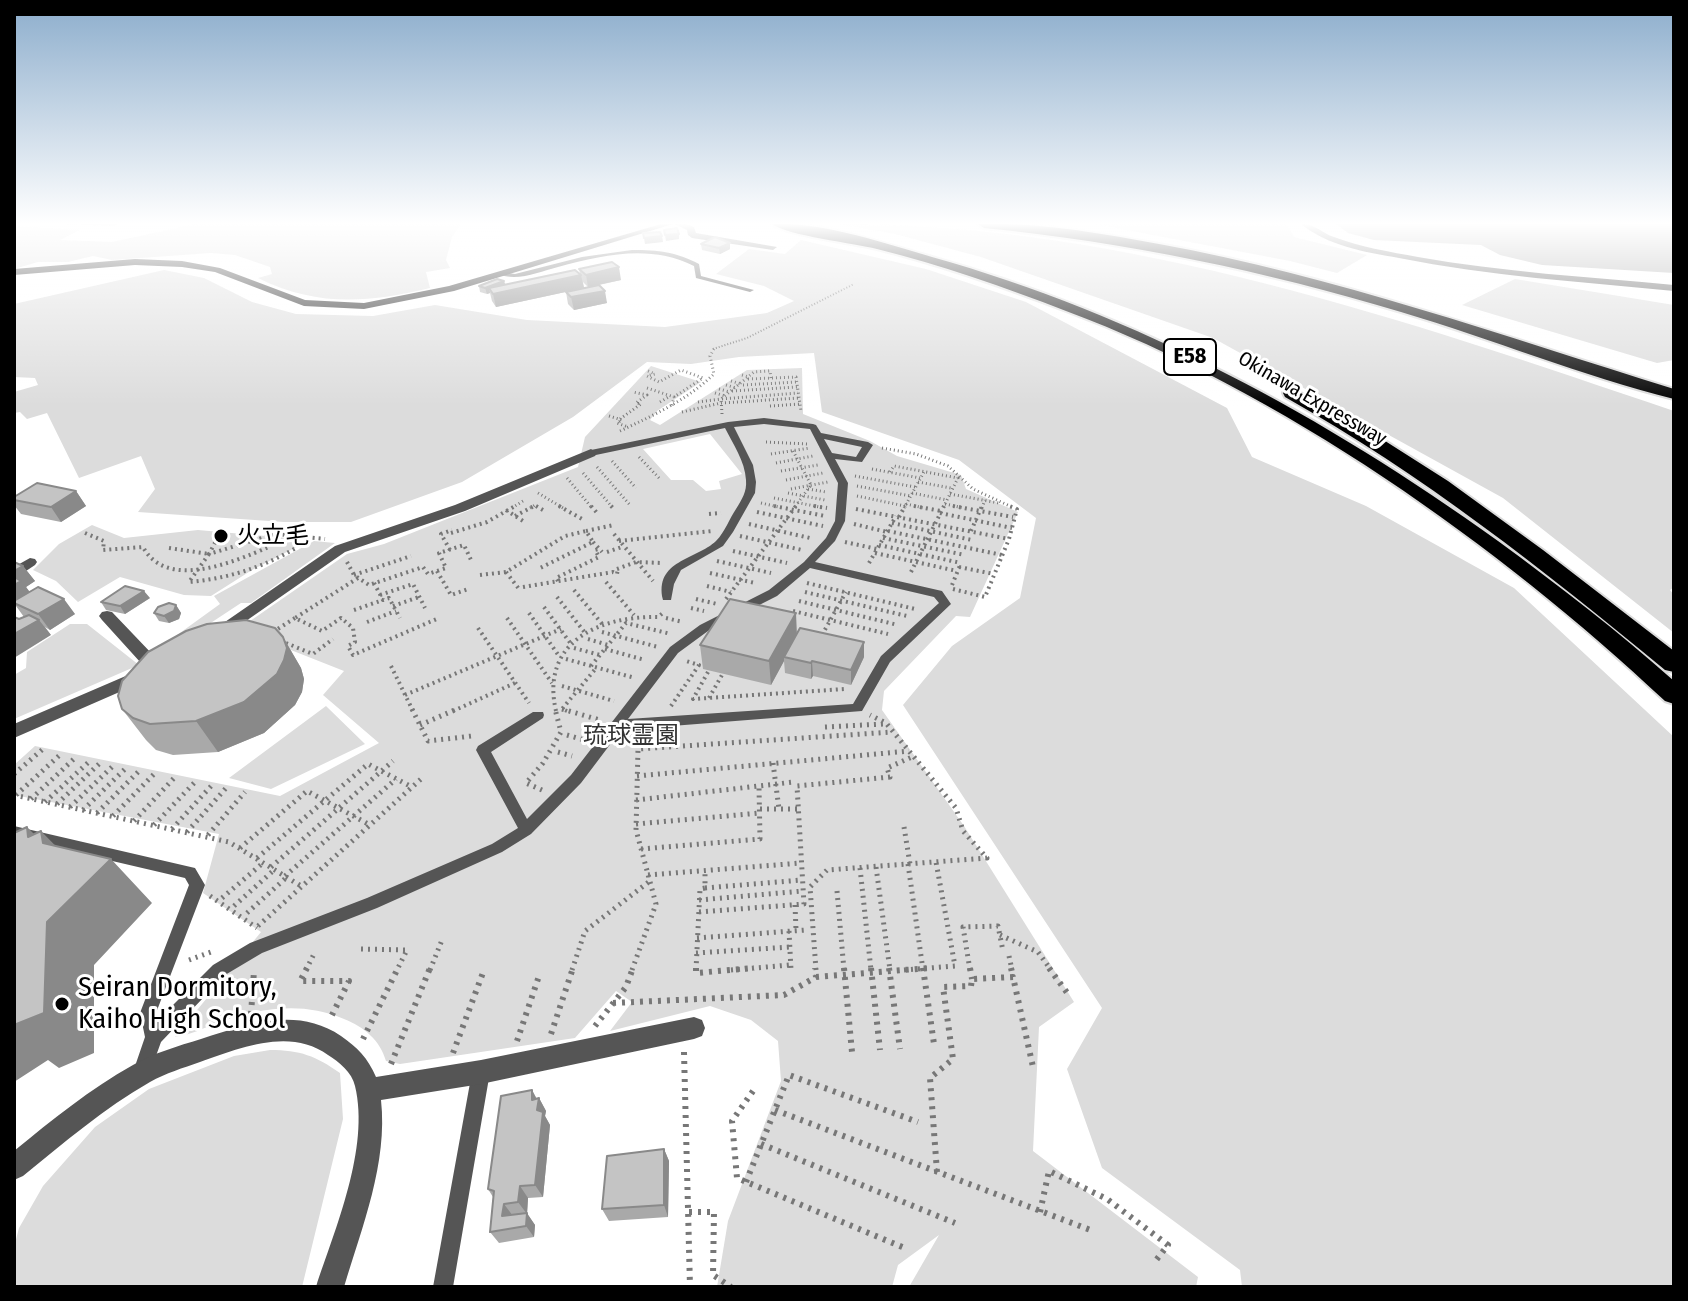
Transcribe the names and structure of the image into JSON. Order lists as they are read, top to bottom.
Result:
{
  "streets": {
    "highway": ["E58", "Okinawa Expressway"]
  },
  "parks": ["琉球霊園"],
  "places": ["火立毛", "Seiran Dormitory, Kaiho High School"]
}
